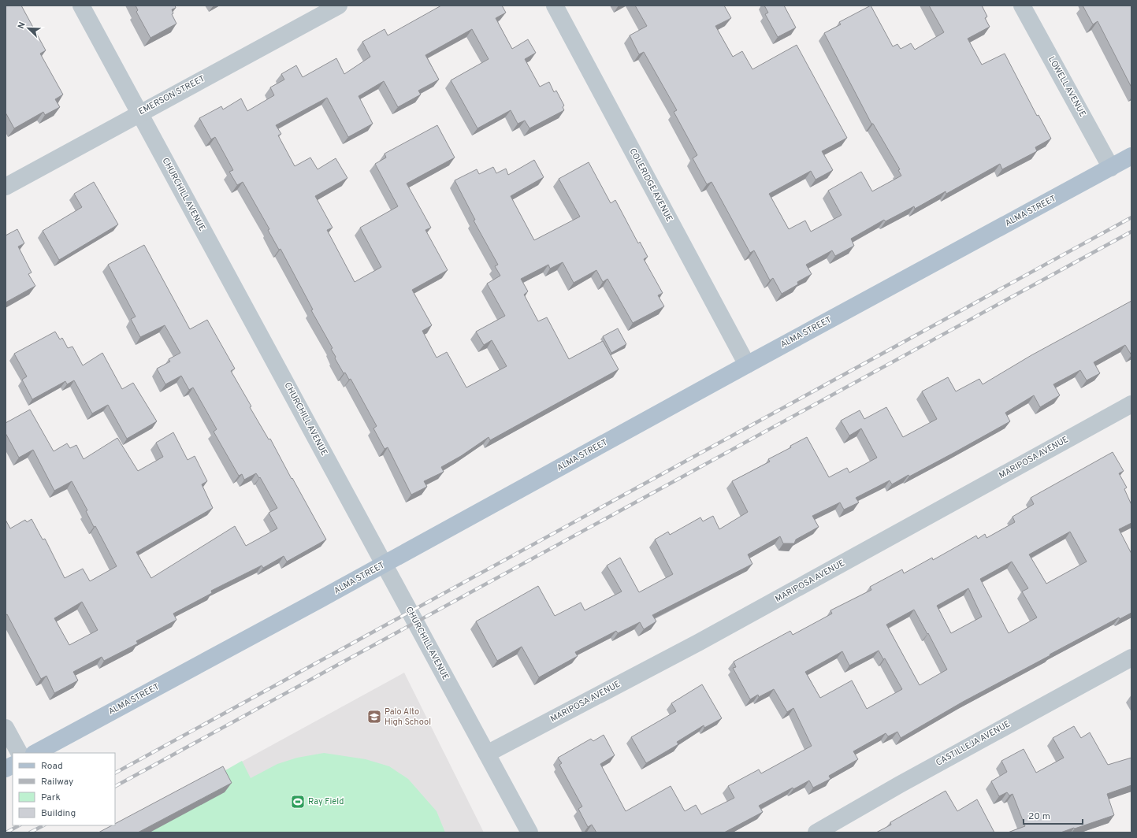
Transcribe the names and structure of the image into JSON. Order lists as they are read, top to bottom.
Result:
{
  "streets": {
    "main road": ["ALMA STREET"],
    "street": [
      "LOWELL AVENUE",
      "EMERSON STREET",
      "COLERIDGE AVENUE",
      "CHURCHILL AVENUE",
      "MARIPOSA AVENUE",
      "CASTILLEJA AVENUE"
    ]
  },
  "crossings": [
    ["LOWELL AVENUE", "ALMA STREET"],
    ["EMERSON STREET", "CHURCHILL AVENUE"],
    ["COLERIDGE AVENUE", "ALMA STREET"],
    ["CHURCHILL AVENUE", "ALMA STREET"],
    ["CHURCHILL AVENUE", "MARIPOSA AVENUE"]
  ],
  "places": {
    "school or university": ["Palo Alto High School"],
    "sports": ["Ray Field"]
  },
  "legend": [
    "Road",
    "Railway",
    "Park",
    "Building"
  ],
  "scale_bar": "20 m",
  "north": "top left"
}
